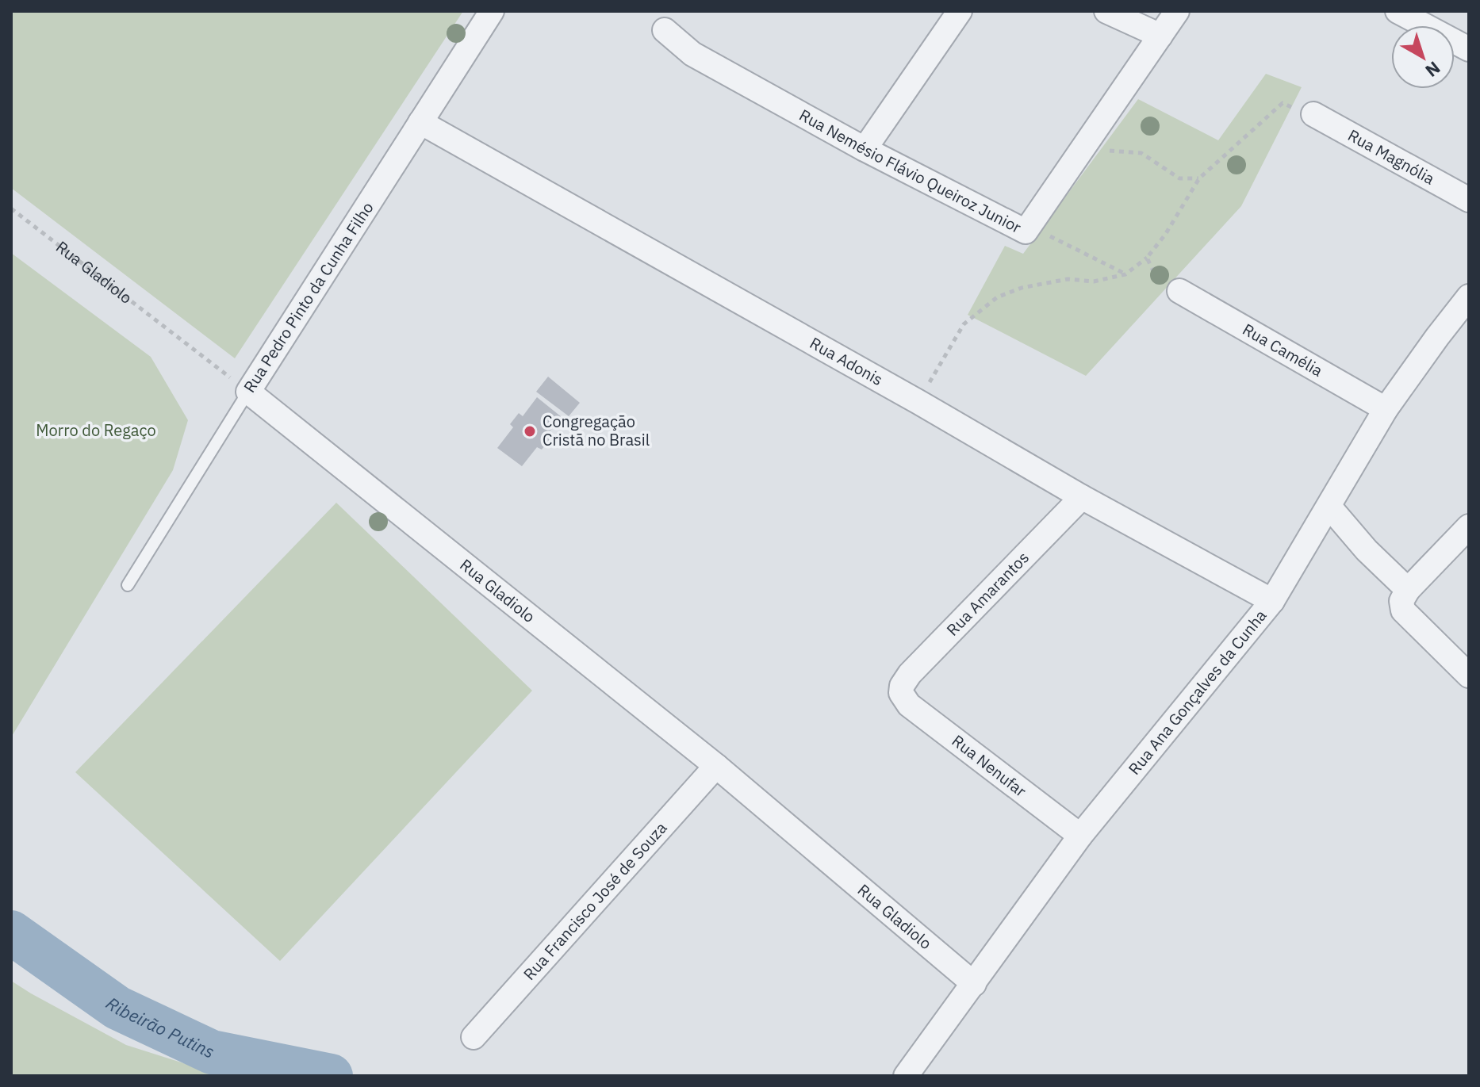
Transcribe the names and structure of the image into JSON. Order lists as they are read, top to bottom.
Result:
{
  "streets": {
    "street": [
      "Rua Magnólia",
      "Rua Nemésio Flávio Queiroz Junior",
      "Rua Gladiolo",
      "Rua Pedro Pinto da Cunha Filho",
      "Rua Camélia",
      "Rua Adonis",
      "Rua Amarantos",
      "Rua Ana Gonçalves da Cunha",
      "Rua Nenufar",
      "Rua Francisco José de Souza"
    ]
  },
  "crossings": [
    ["Rua Gladiolo", "Rua Pedro Pinto da Cunha Filho"],
    ["Rua Gladiolo", "Rua Ana Gonçalves da Cunha"],
    ["Rua Gladiolo", "Rua Francisco José de Souza"],
    ["Rua Pedro Pinto da Cunha Filho", "Rua Adonis"],
    ["Rua Camélia", "Rua Ana Gonçalves da Cunha"],
    ["Rua Adonis", "Rua Amarantos"],
    ["Rua Adonis", "Rua Ana Gonçalves da Cunha"],
    ["Rua Amarantos", "Rua Nenufar"],
    ["Rua Ana Gonçalves da Cunha", "Rua Nenufar"]
  ],
  "water": ["Ribeirão Putins"],
  "parks": ["Morro do Regaço"],
  "places": ["Congregação Cristã no Brasil"],
  "north": "bottom right"
}
